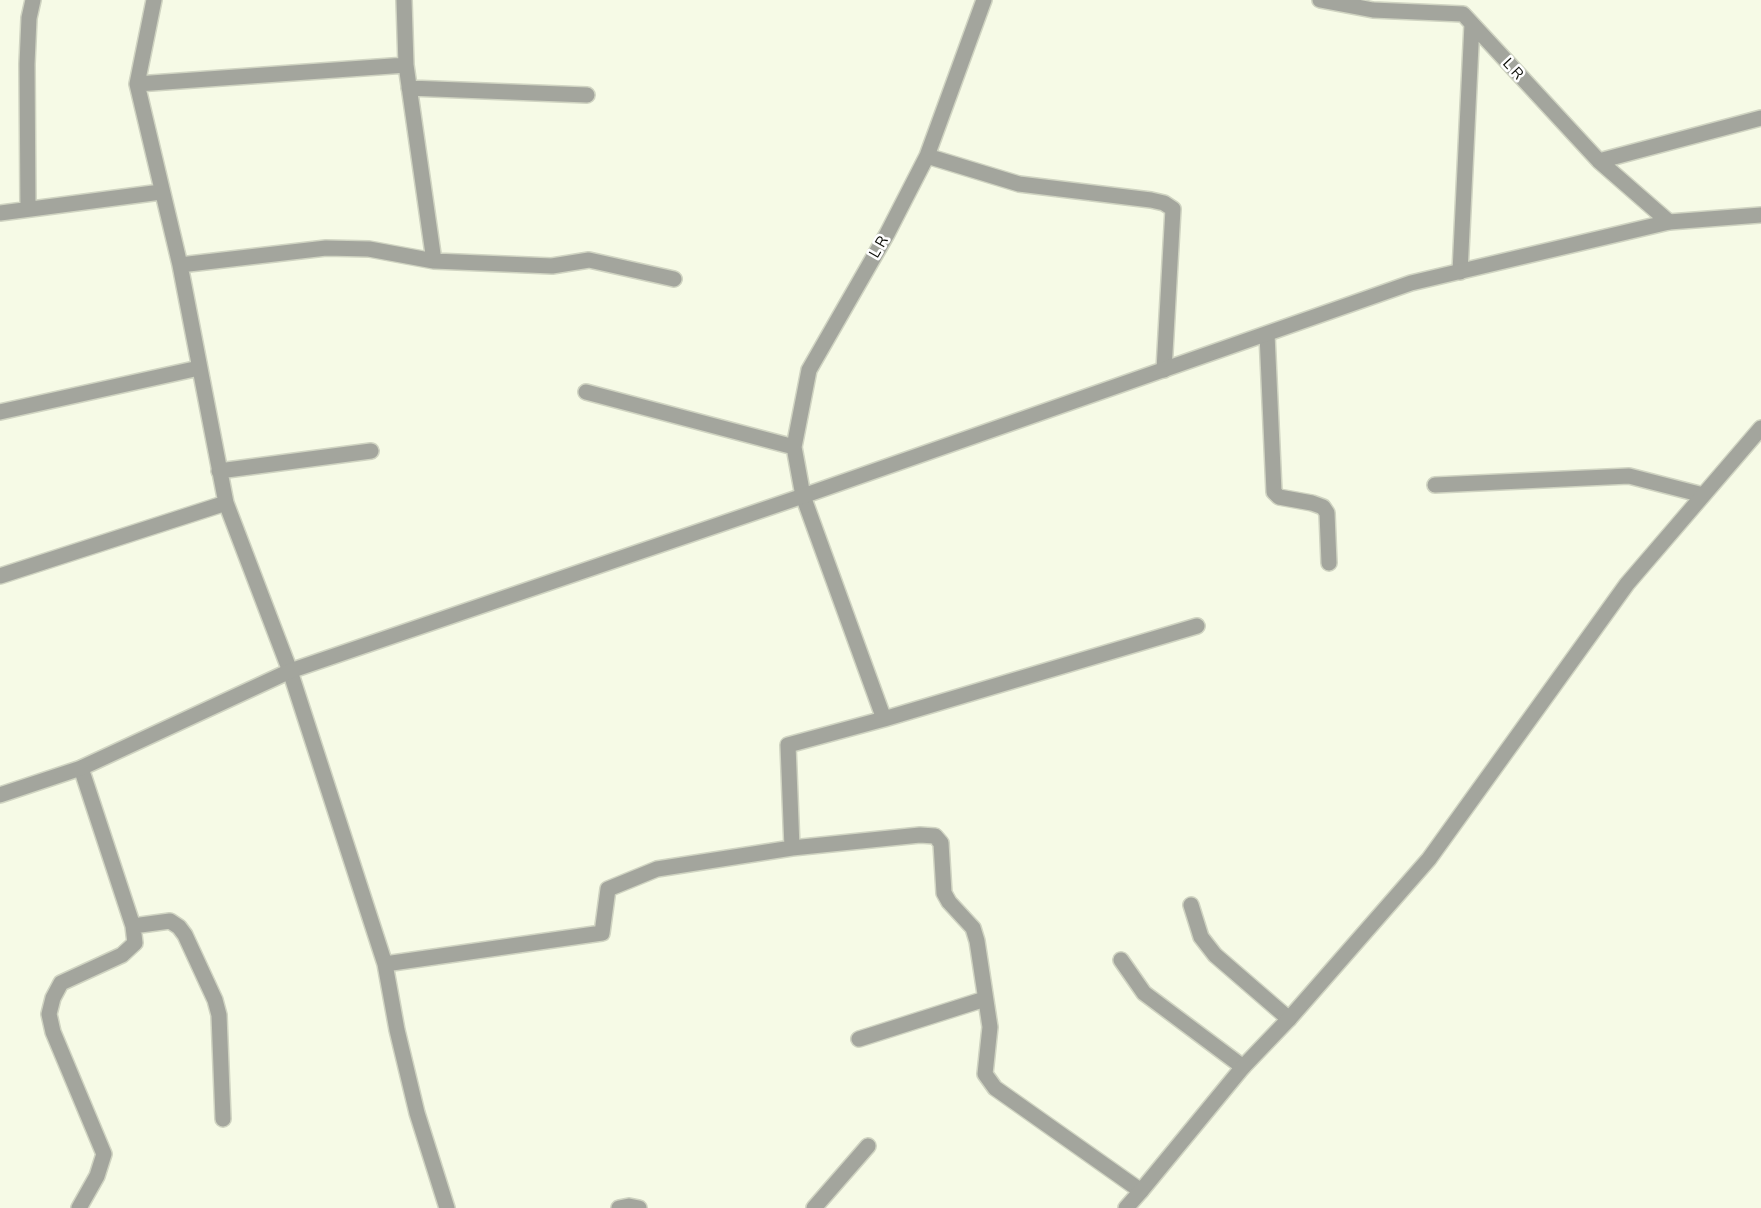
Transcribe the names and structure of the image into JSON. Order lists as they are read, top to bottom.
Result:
{
  "streets": {
    "street": ["L R"]
  }
}
